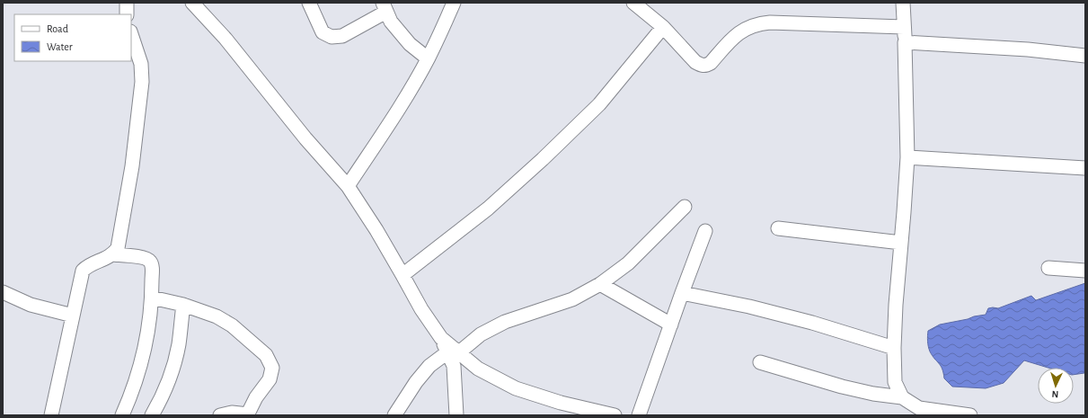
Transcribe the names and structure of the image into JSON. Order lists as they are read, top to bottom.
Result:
{
  "legend": ["Road", "Water"],
  "north": "bottom"
}
